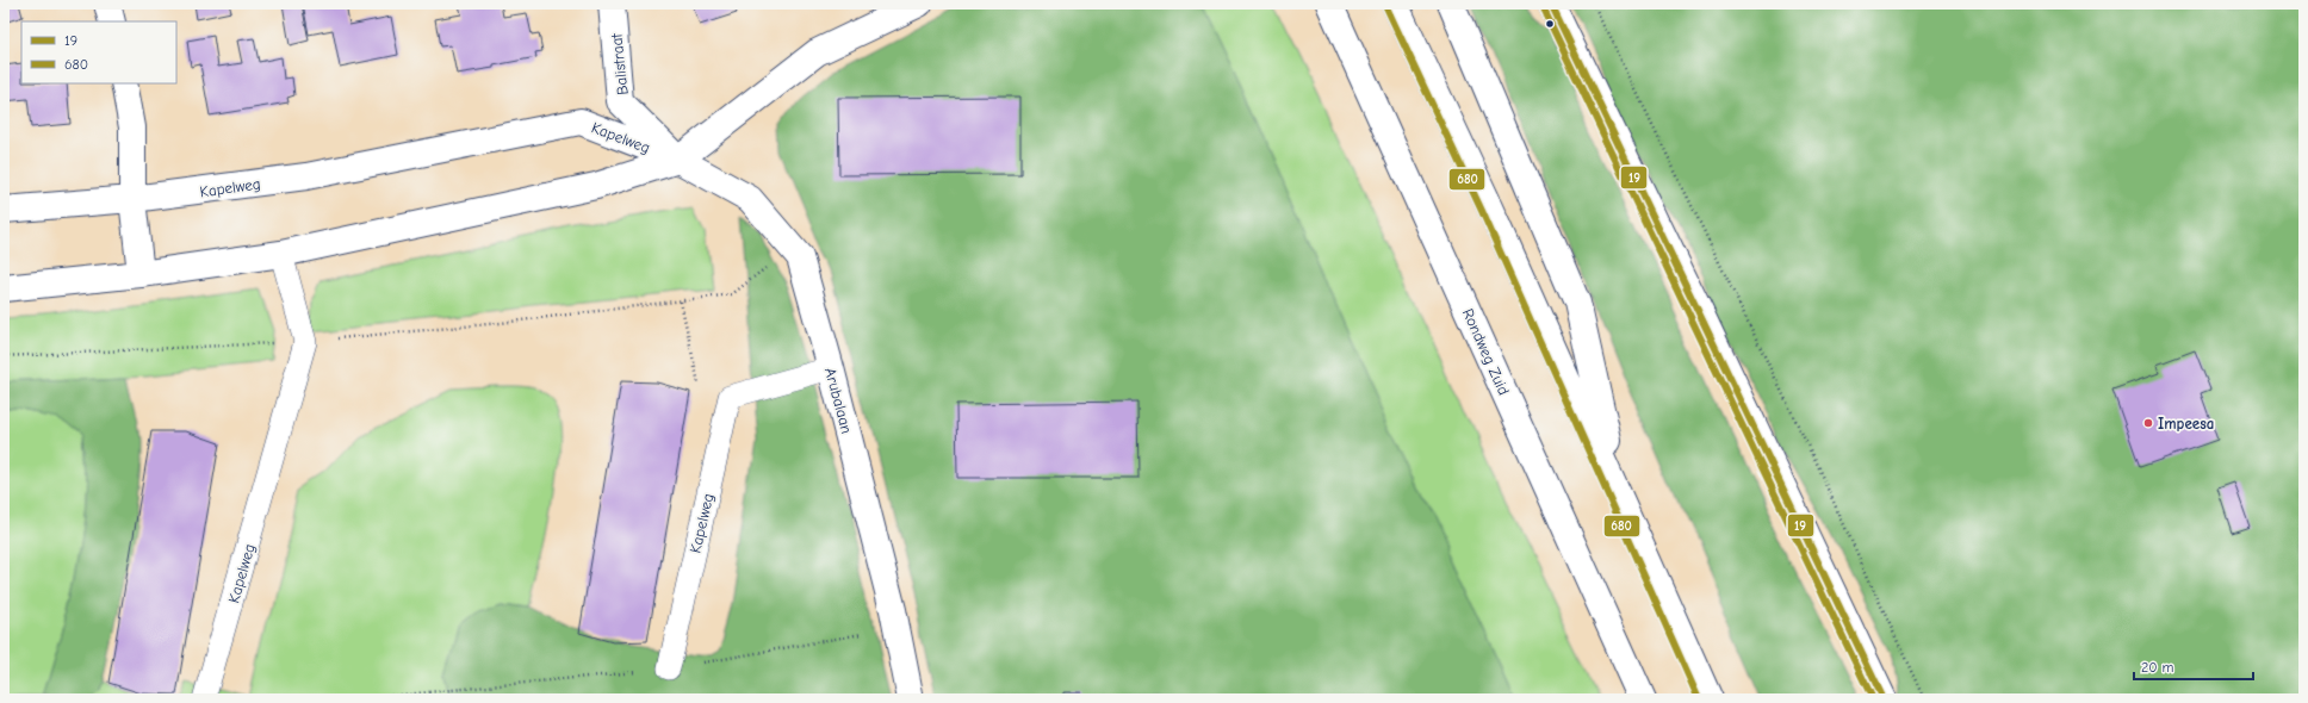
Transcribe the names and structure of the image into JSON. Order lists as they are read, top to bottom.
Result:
{
  "streets": {
    "street": [
      "Balistraat",
      "Kapelweg",
      "Rondweg Zuid",
      "Arubalaan"
    ]
  },
  "crossings": [
    ["Balistraat", "Kapelweg"],
    ["Balistraat", "Arubalaan"],
    ["Kapelweg", "Arubalaan"]
  ],
  "places": ["Impeesa"],
  "lines": ["transit line 19", "transit line 680"],
  "legend": ["19", "680"],
  "scale_bar": "20 m"
}
